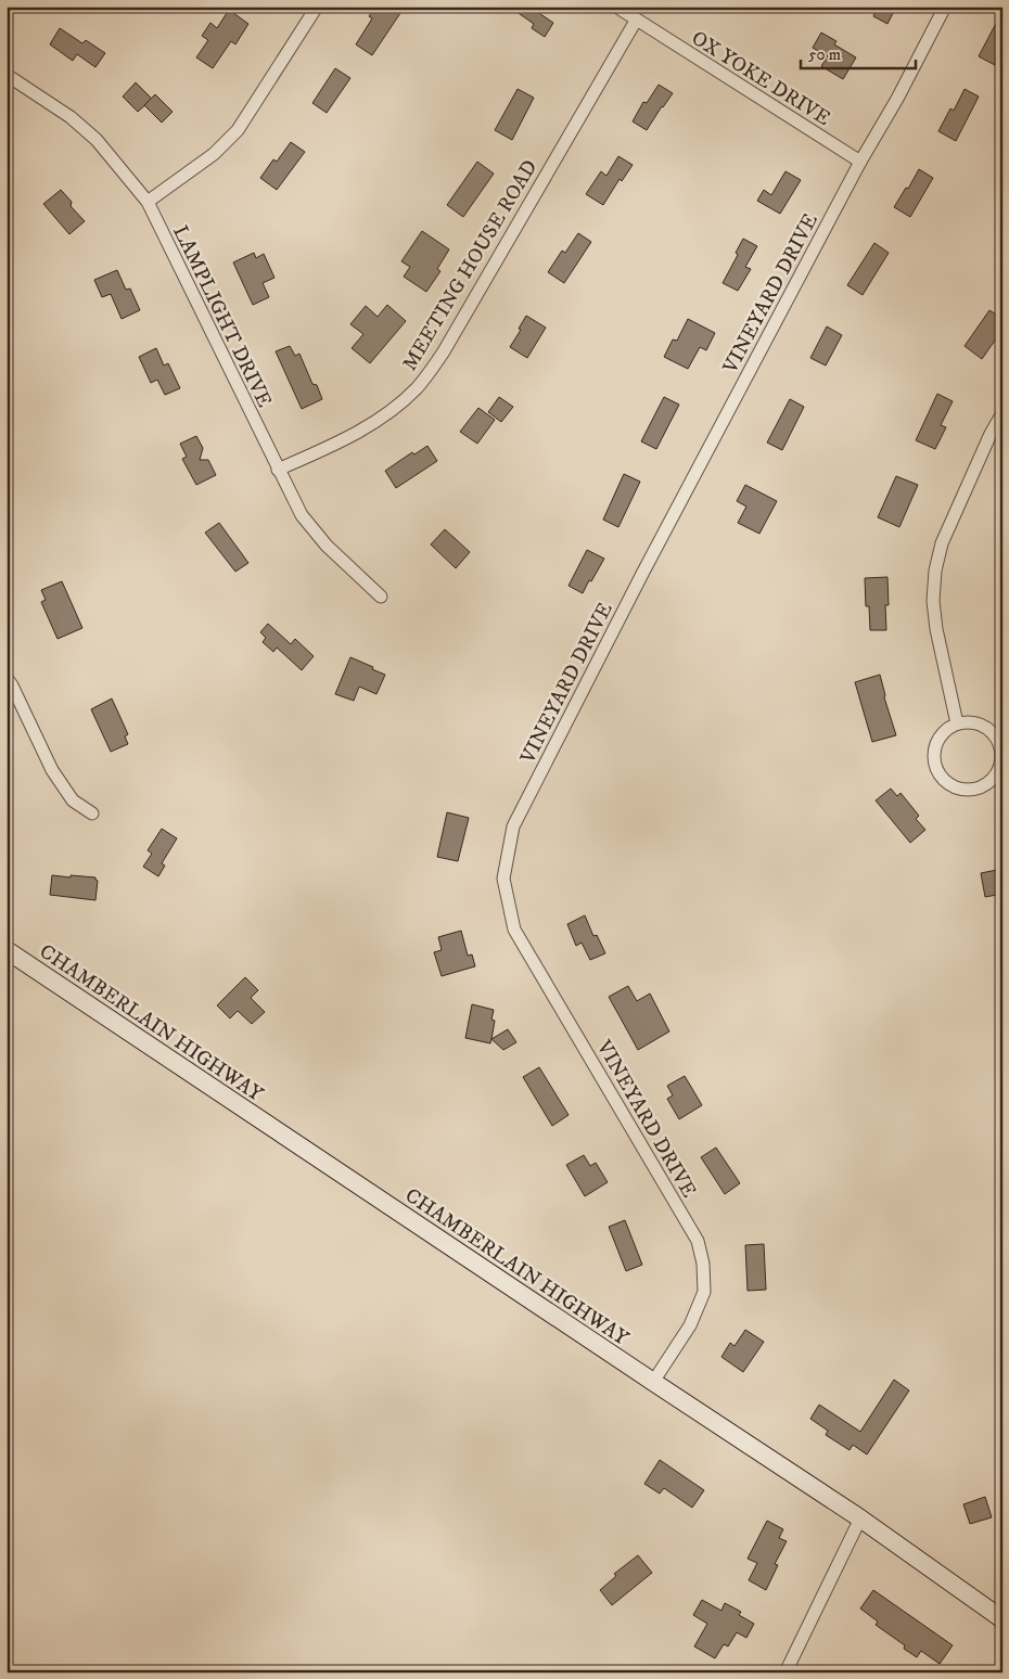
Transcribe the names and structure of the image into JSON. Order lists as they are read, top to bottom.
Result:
{
  "streets": {
    "main road": ["CHAMBERLAIN HIGHWAY"],
    "street": [
      "OX YOKE DRIVE",
      "MEETING HOUSE ROAD",
      "VINEYARD DRIVE",
      "LAMPLIGHT DRIVE"
    ]
  },
  "crossings": [
    ["OX YOKE DRIVE", "MEETING HOUSE ROAD"],
    ["OX YOKE DRIVE", "VINEYARD DRIVE"],
    ["MEETING HOUSE ROAD", "LAMPLIGHT DRIVE"],
    ["VINEYARD DRIVE", "CHAMBERLAIN HIGHWAY"]
  ],
  "scale_bar": "50 m"
}
